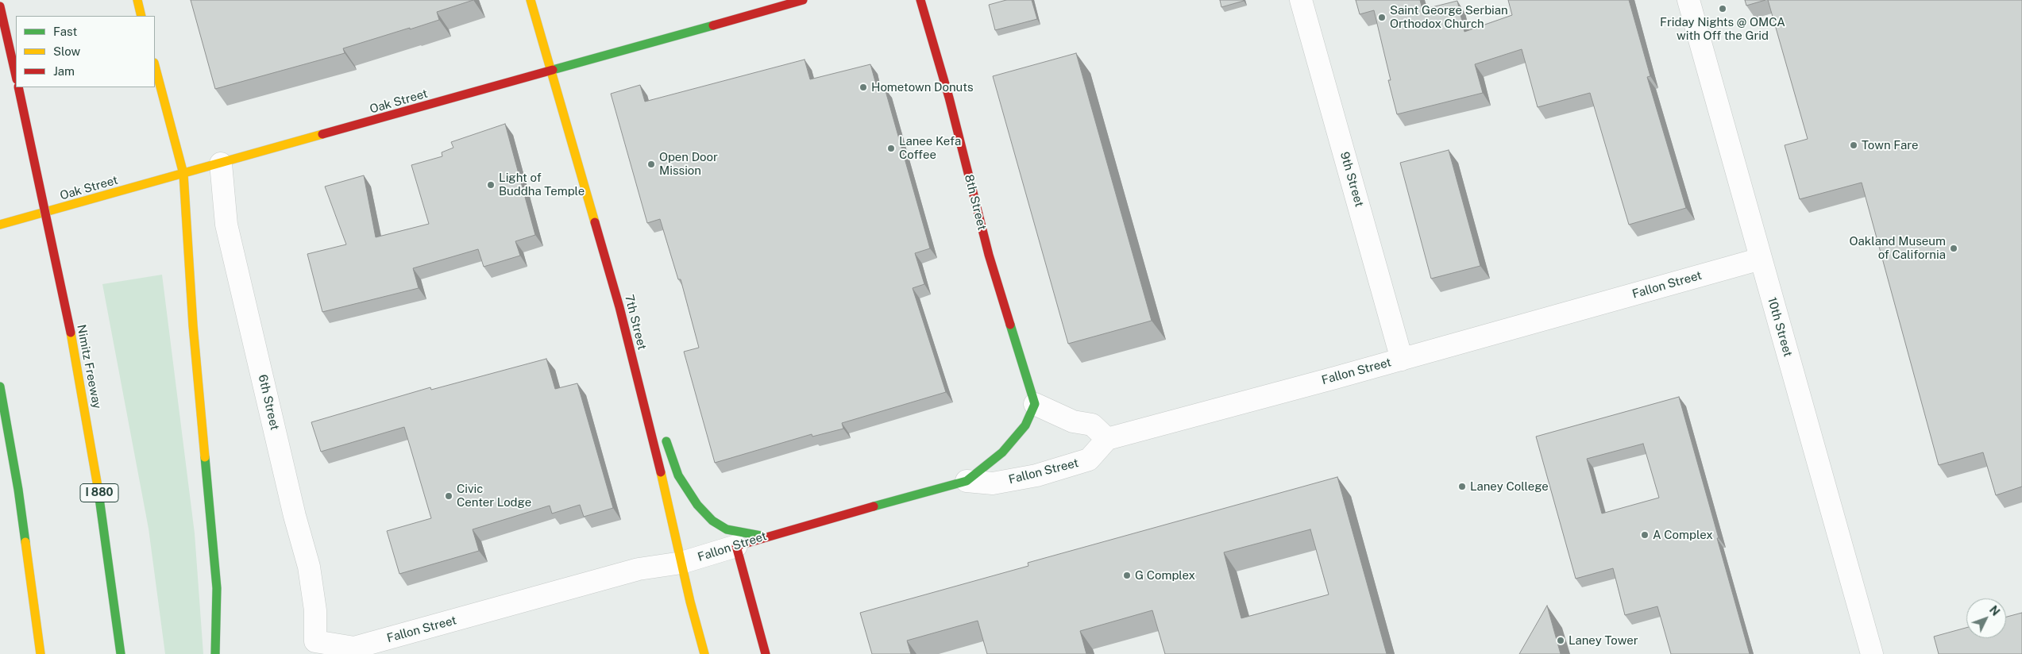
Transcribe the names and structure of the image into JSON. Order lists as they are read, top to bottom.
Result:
{
  "streets": {
    "main road": [
      "Oak Street",
      "8th Street",
      "Fallon Street",
      "7th Street",
      "Nimitz Freeway",
      "I 880"
    ],
    "street": ["9th Street", "10th Street", "6th Street"]
  },
  "crossings": [
    ["Oak Street", "7th Street"],
    ["Oak Street", "6th Street"],
    ["9th Street", "Fallon Street"],
    ["Fallon Street", "7th Street"],
    ["Fallon Street", "10th Street"],
    ["Fallon Street", "6th Street"]
  ],
  "places": [
    "Friday Nights @ OMCA with Off the Grid",
    "Saint George Serbian Orthodox Church",
    "Hometown Donuts",
    "Town Fare",
    "Lanee Kefa Coffee",
    "Open Door Mission",
    "Light of Buddha Temple",
    "Oakland Museum of California",
    "Laney College",
    "Civic Center Lodge",
    "A Complex",
    "G Complex",
    "Laney Tower"
  ],
  "legend": ["Fast", "Slow", "Jam"],
  "north": "top right"
}
